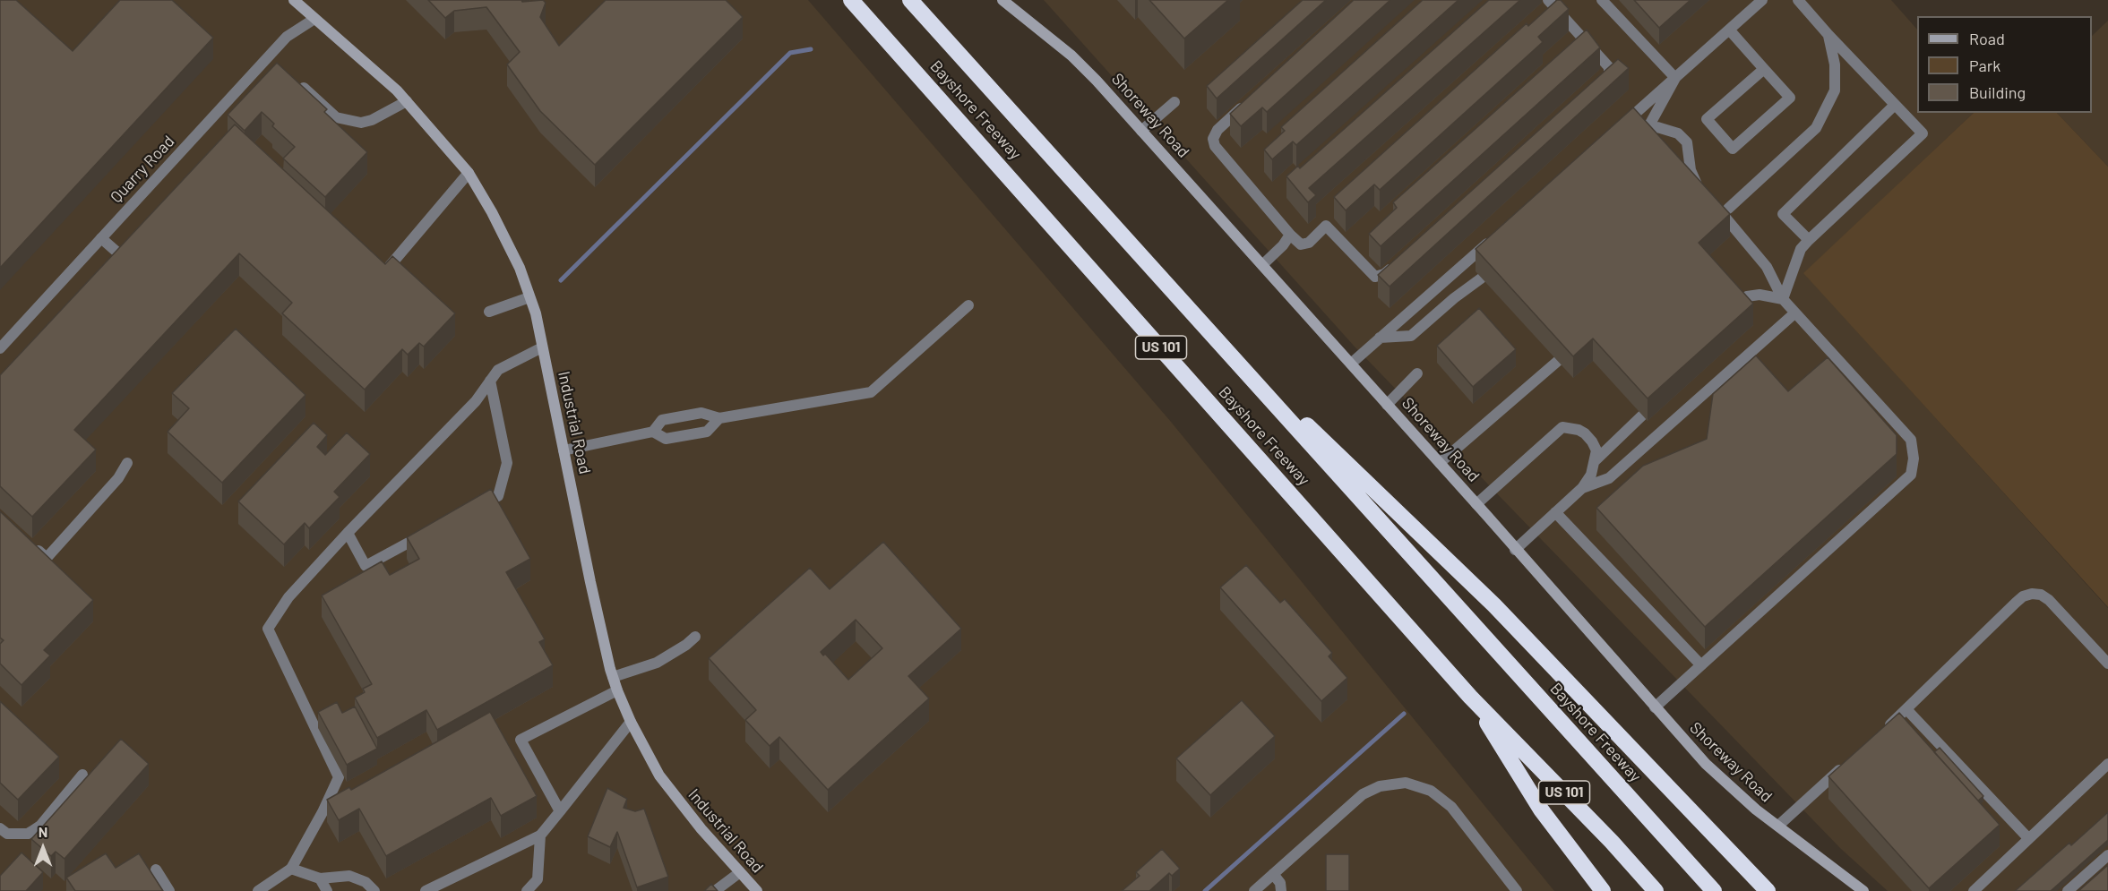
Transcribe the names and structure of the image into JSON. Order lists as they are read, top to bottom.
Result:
{
  "streets": {
    "highway": ["Bayshore Freeway", "US 101"],
    "street": ["Shoreway Road", "Quarry Road", "Industrial Road"]
  },
  "crossings": [
    ["Quarry Road", "Industrial Road"]
  ],
  "legend": ["Road", "Park", "Building"],
  "north": "top"
}
